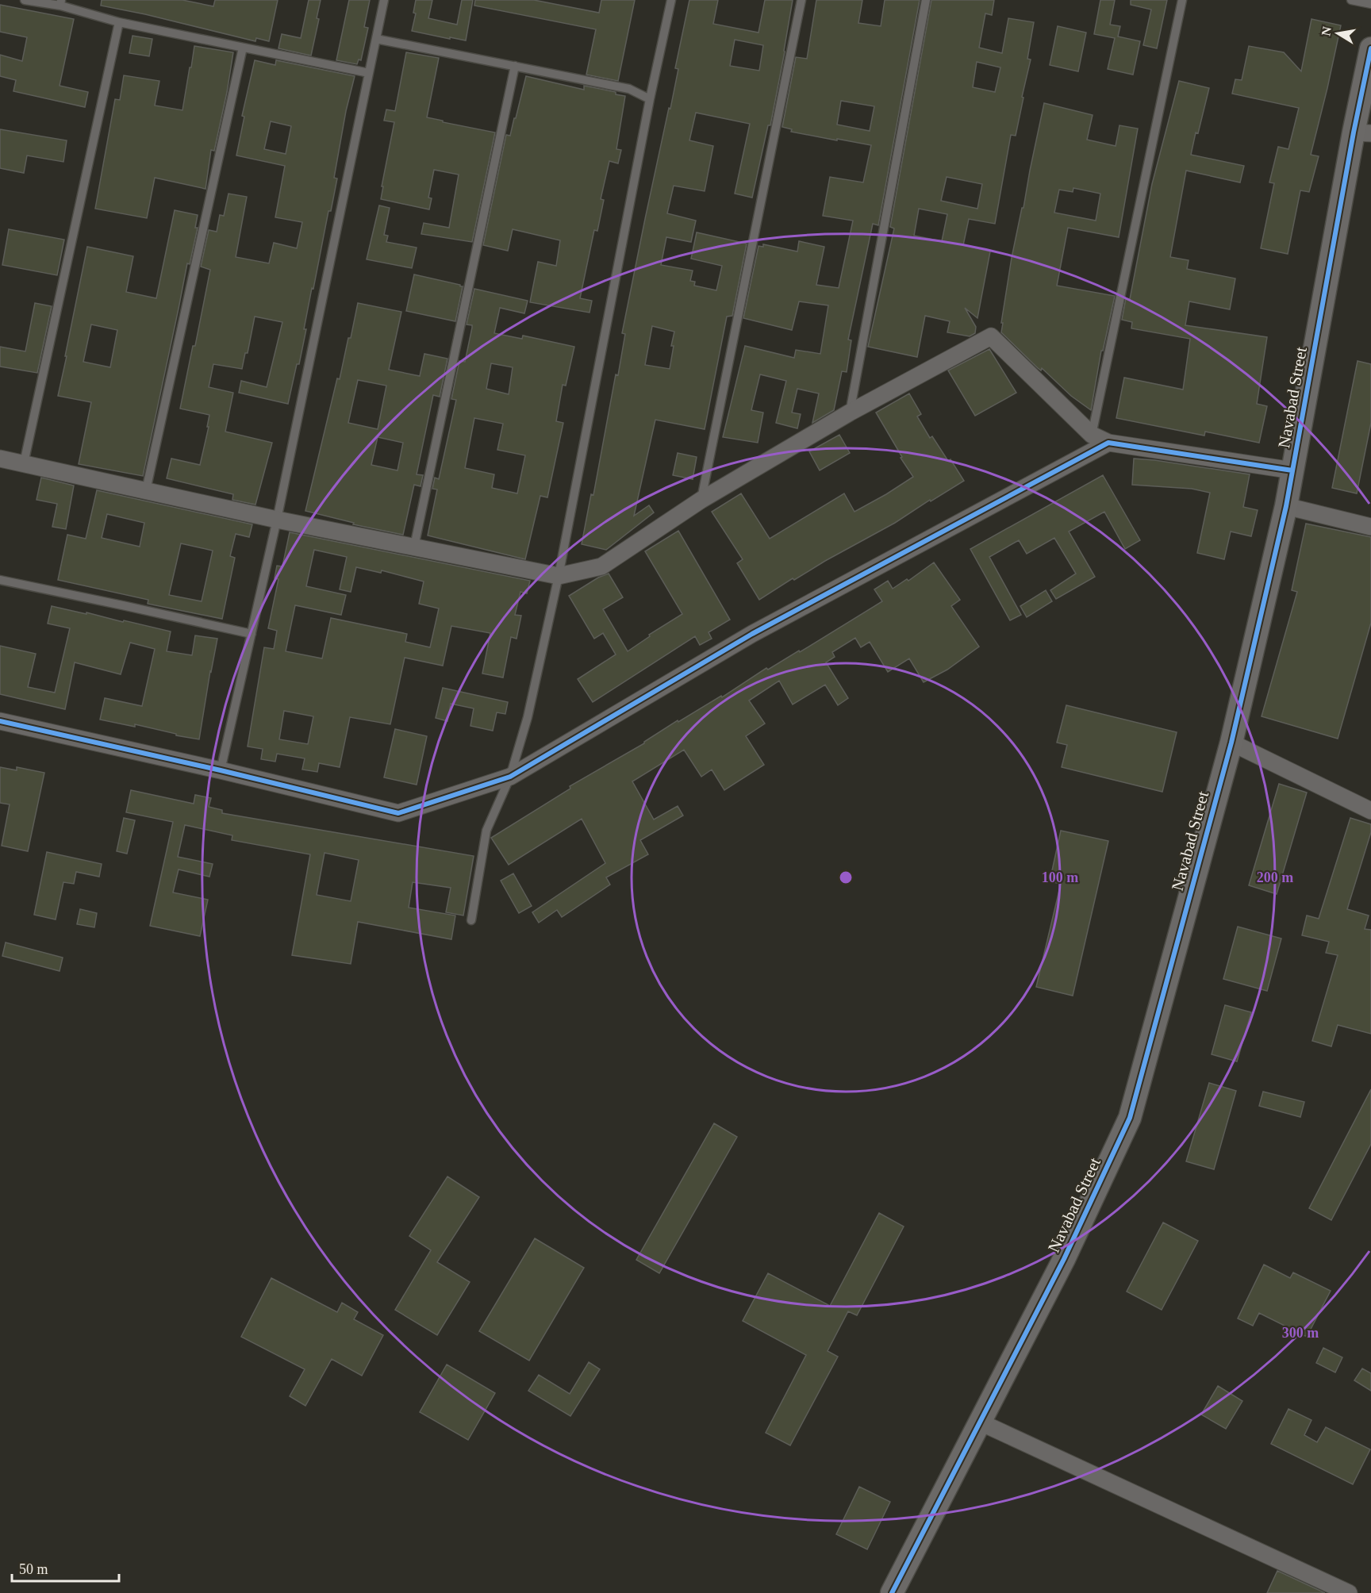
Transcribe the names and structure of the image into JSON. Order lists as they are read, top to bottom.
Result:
{
  "streets": {
    "street": ["Navabad Street"]
  },
  "scale_bar": "50 m",
  "north": "left",
  "rings": ["100 m", "200 m", "300 m"]
}
